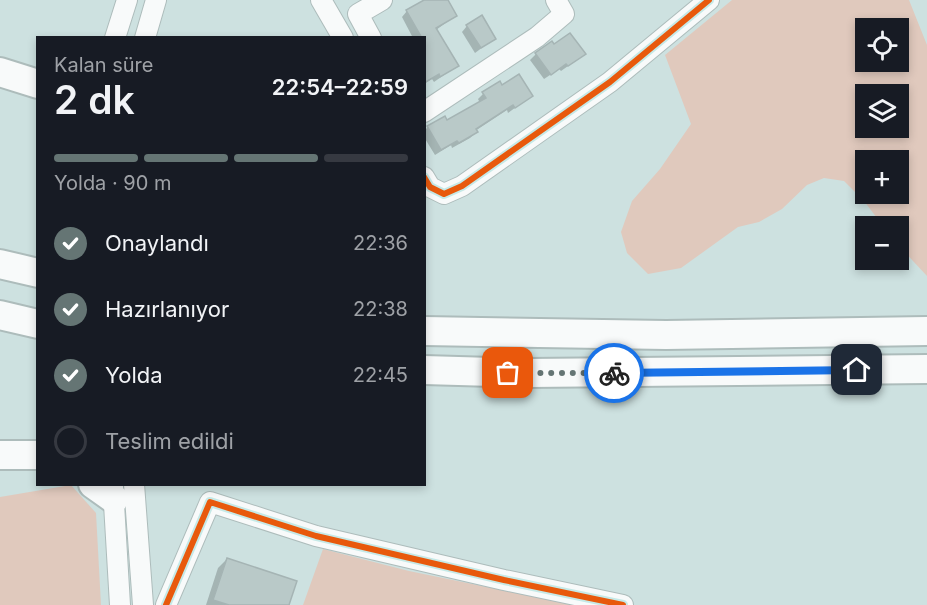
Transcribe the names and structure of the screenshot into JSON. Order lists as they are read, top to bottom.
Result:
{
  "page": {
    "map_buttons": ["+", "−"],
    "heading": ["2 dk", "Kalan süre", "22:54–22:59"],
    "bar": "Yolda · 90 m",
    "list": [
      ["Onaylandı", "22:36"],
      ["Hazırlanıyor", "22:38"],
      ["Yolda", "22:45"],
      "Teslim edildi"
    ]
  }
}
